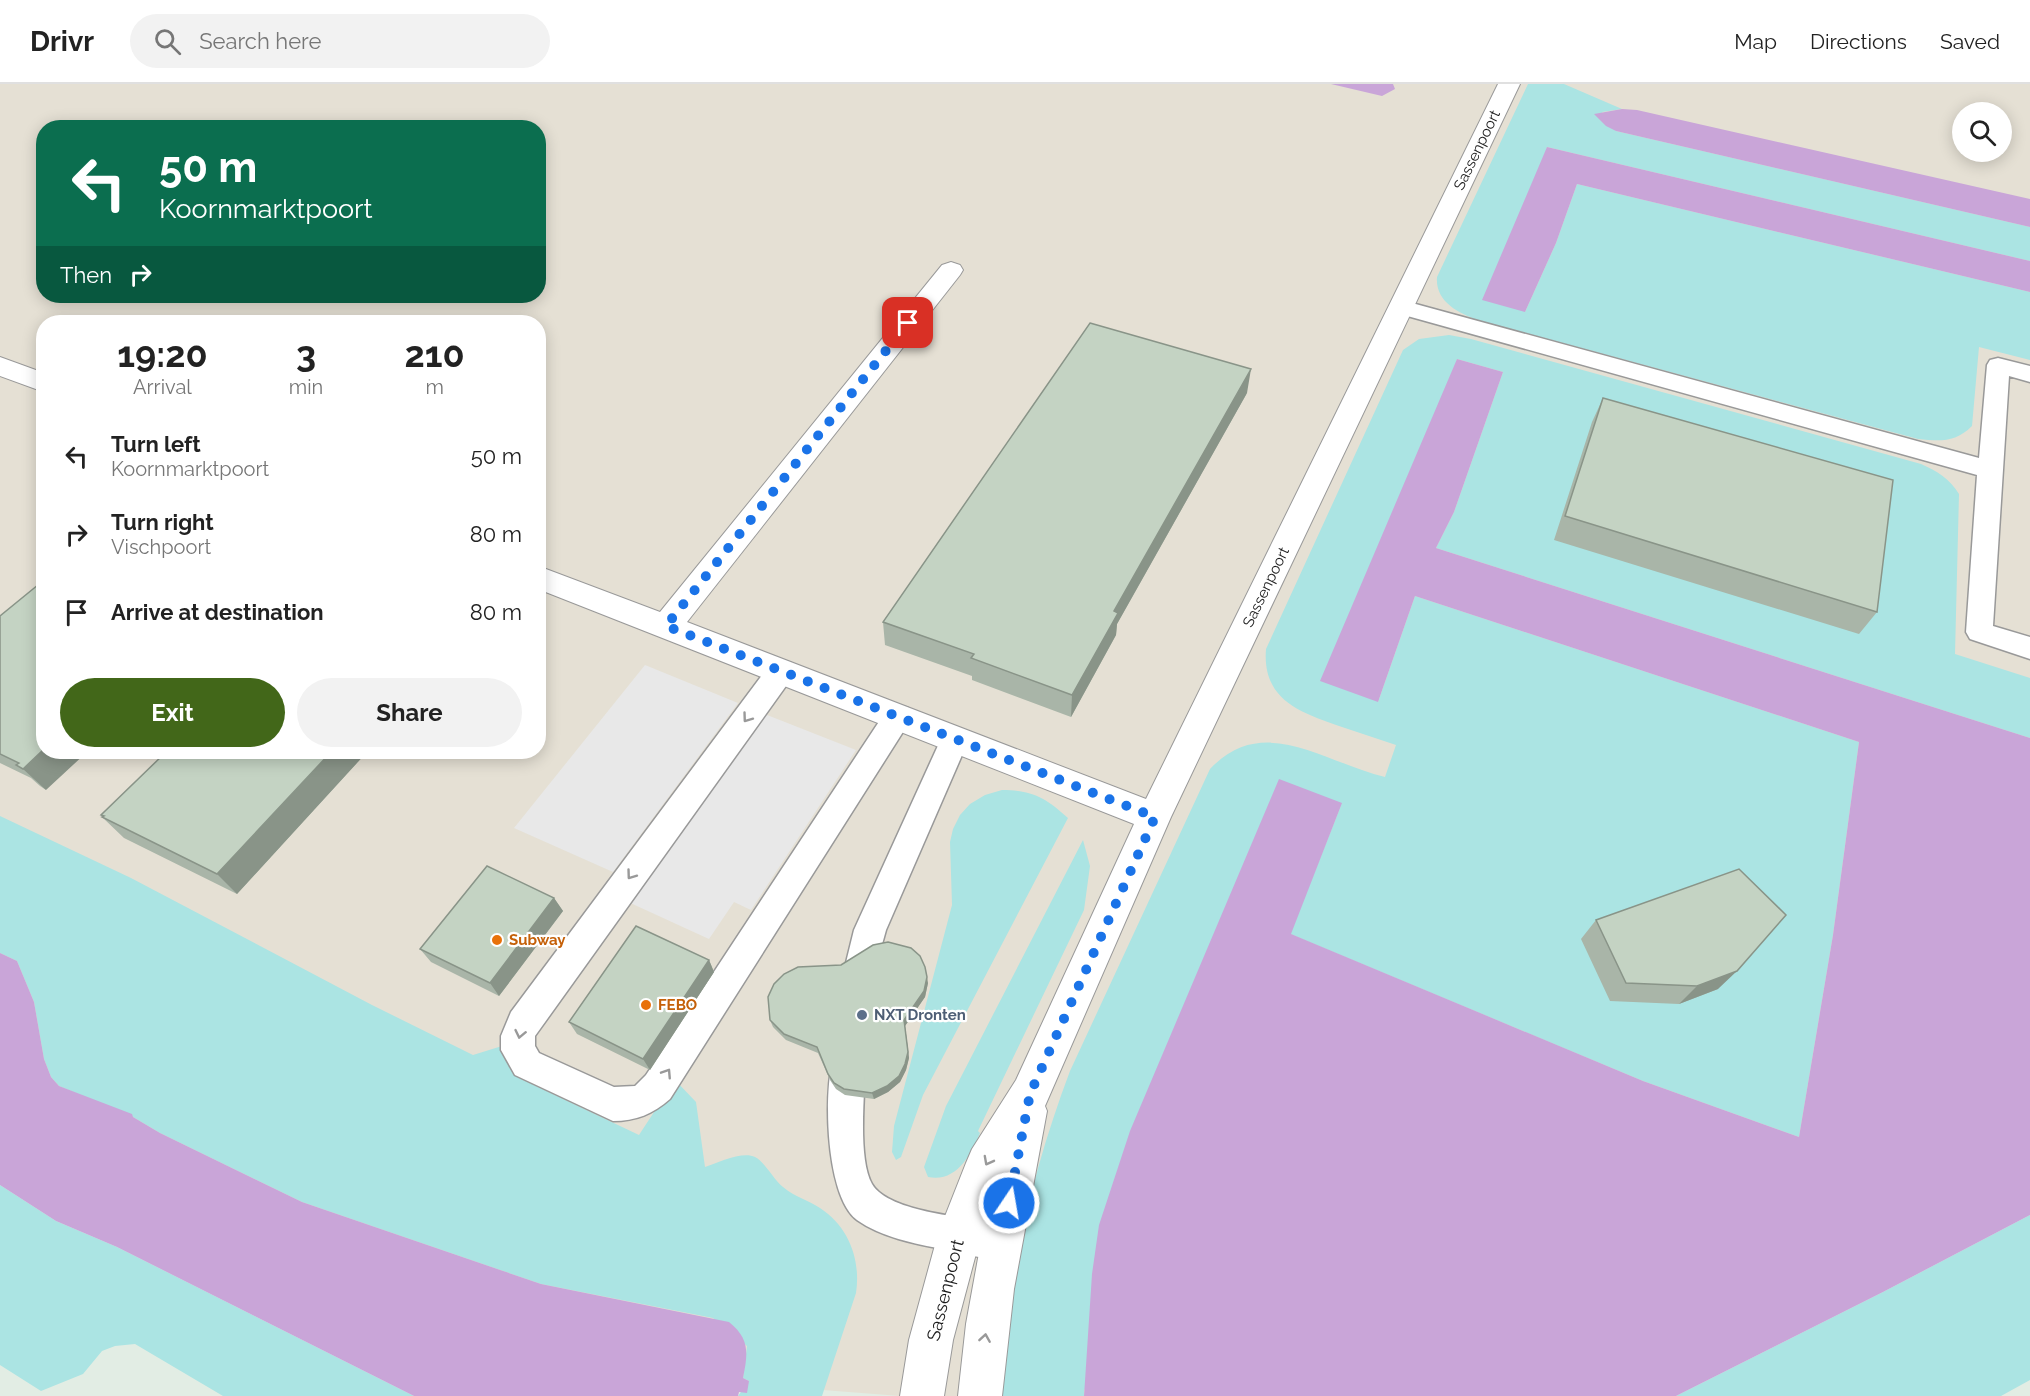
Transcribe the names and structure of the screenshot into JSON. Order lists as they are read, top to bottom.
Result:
{
  "streets": {
    "street": ["Sassenpoort"]
  },
  "places": ["Subway", "FEBO", "NXT Dronten"],
  "page": {
    "header": "Drivr",
    "search": "Search here",
    "nav": ["Map", "Directions", "Saved"],
    "turn": ["50 m", "Koornmarktpoort"],
    "then": "Then",
    "eta": [
      "19:20",
      "Arrival",
      "3",
      "min",
      "210",
      "m"
    ],
    "list": [
      {
        "name": "Turn left",
        "note": "Koornmarktpoort",
        "value": "50 m"
      },
      {
        "name": "Turn right",
        "note": "Vischpoort",
        "value": "80 m"
      },
      {
        "name": "Arrive at destination",
        "value": "80 m"
      }
    ],
    "buttons": ["Exit", "Share"]
  }
}
